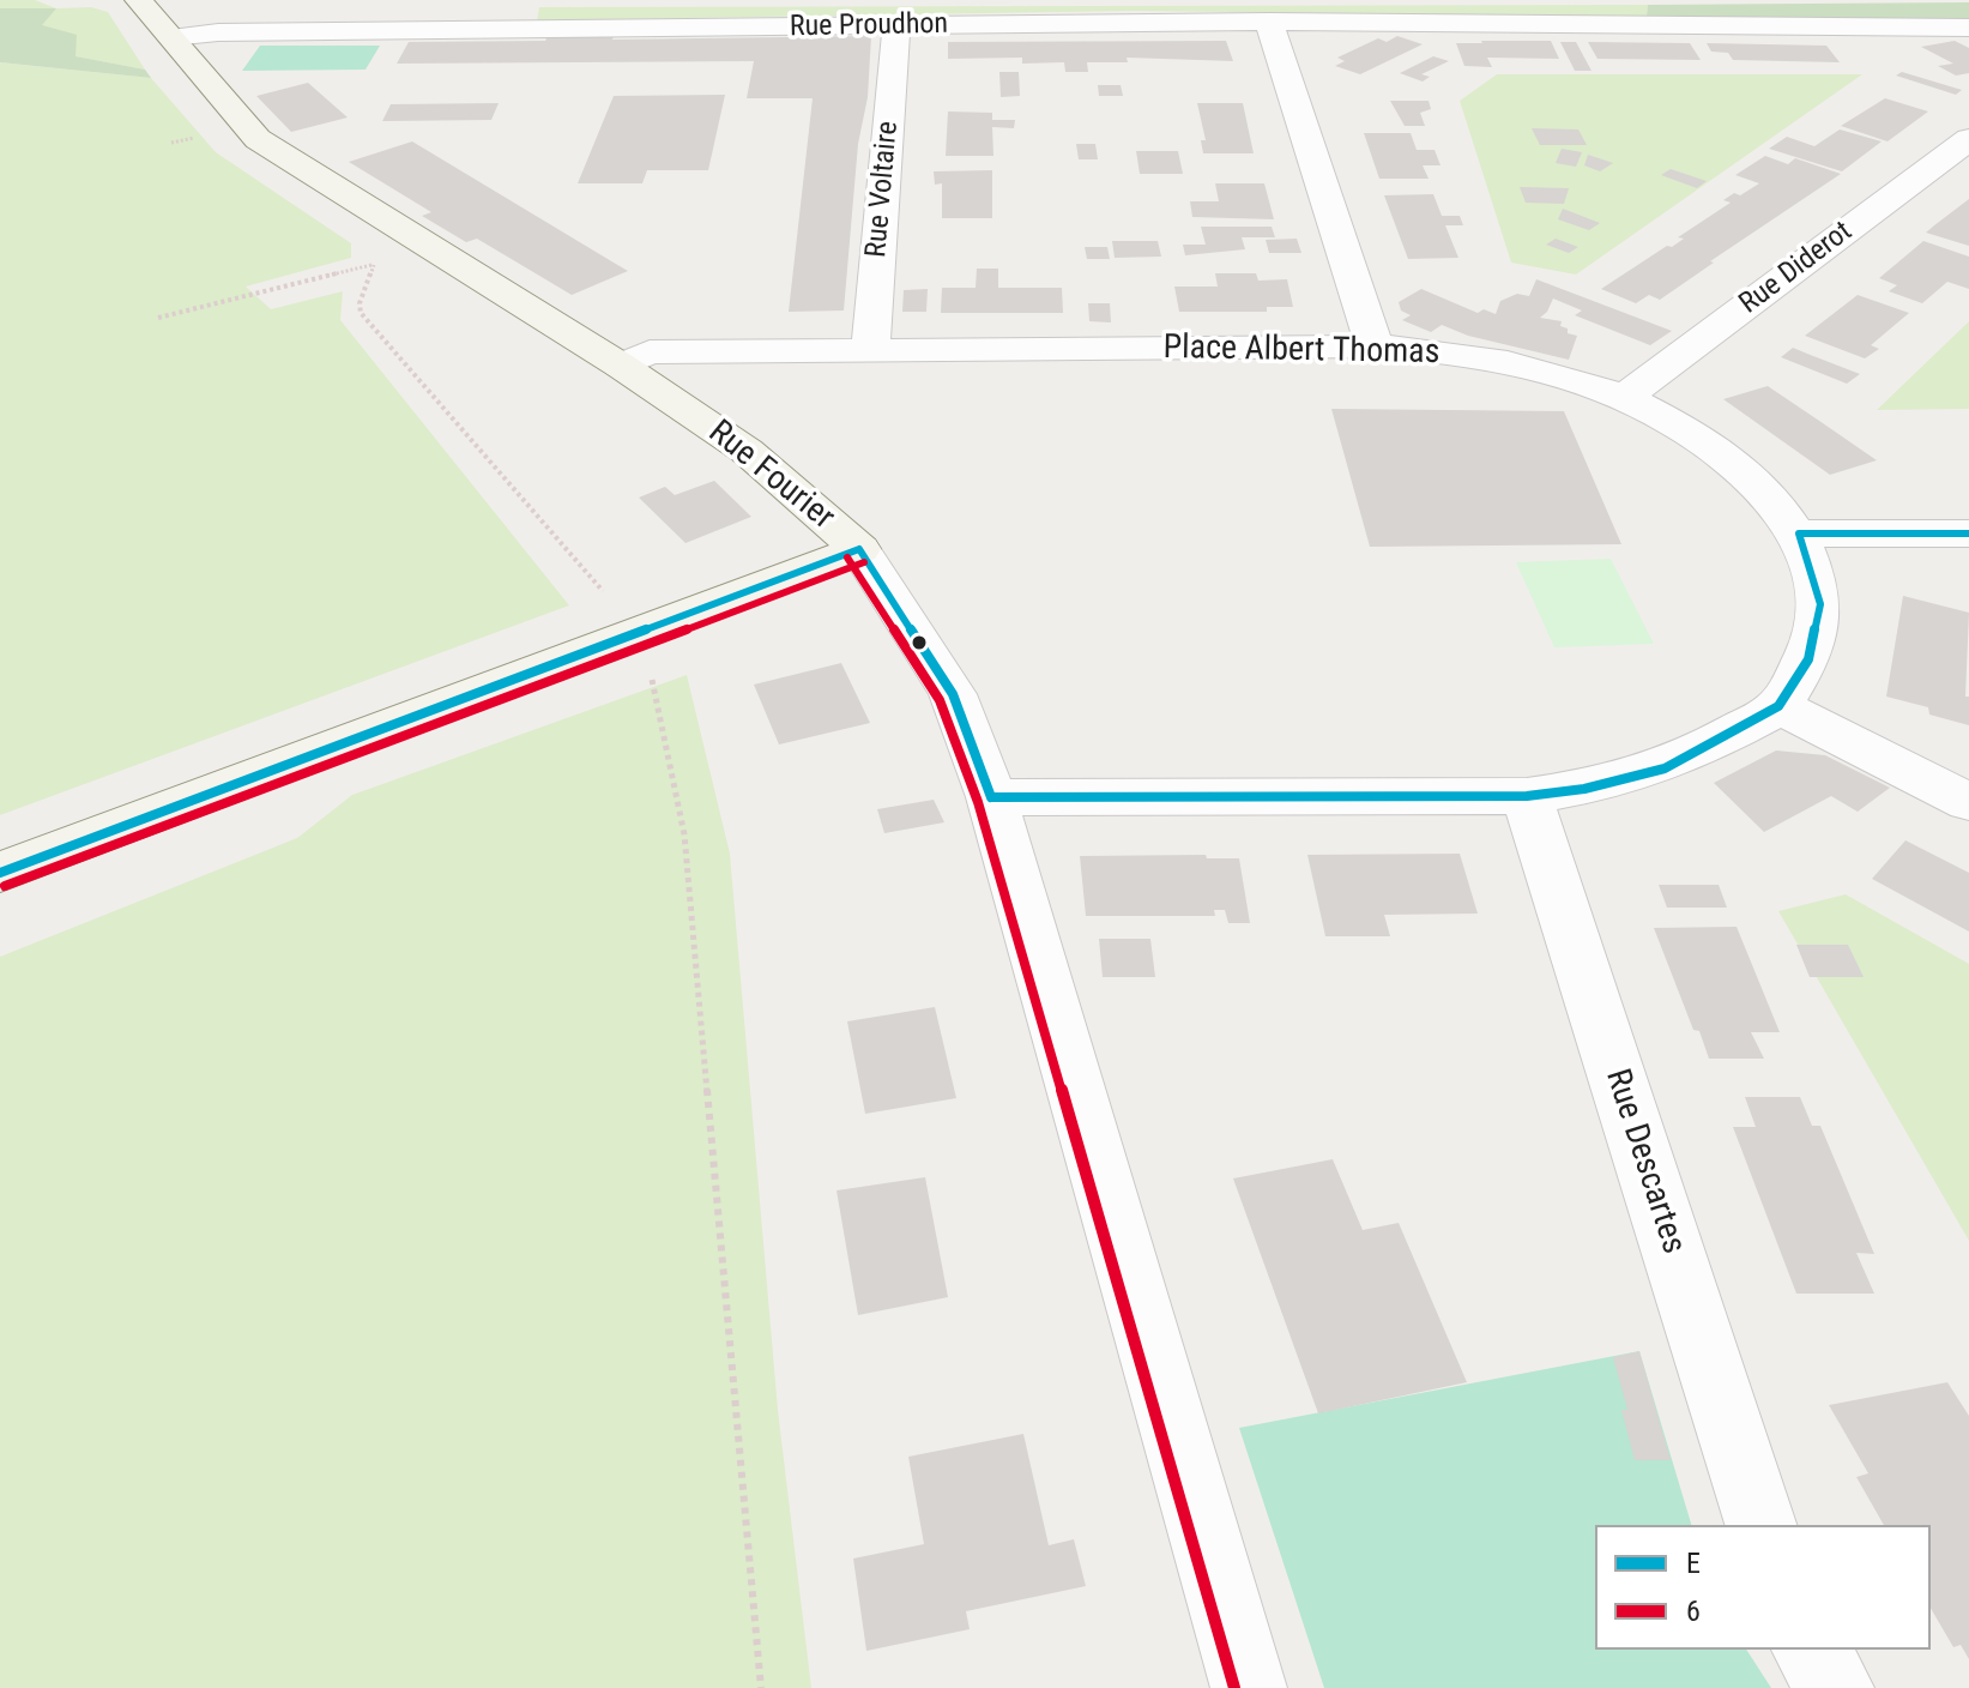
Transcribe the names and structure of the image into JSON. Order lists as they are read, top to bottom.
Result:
{
  "streets": {
    "main road": ["Rue Fourier"],
    "street": [
      "Rue Proudhon",
      "Rue Voltaire",
      "Rue Diderot",
      "Place Albert Thomas",
      "Rue Descartes"
    ]
  },
  "crossings": [
    ["Rue Proudhon", "Rue Voltaire"],
    ["Rue Proudhon", "Rue Fourier"],
    ["Rue Voltaire", "Place Albert Thomas"],
    ["Rue Diderot", "Place Albert Thomas"],
    ["Place Albert Thomas", "Rue Fourier"],
    ["Place Albert Thomas", "Rue Descartes"]
  ],
  "lines": ["transit line E", "transit line 6"],
  "legend": ["E", "6"]
}
